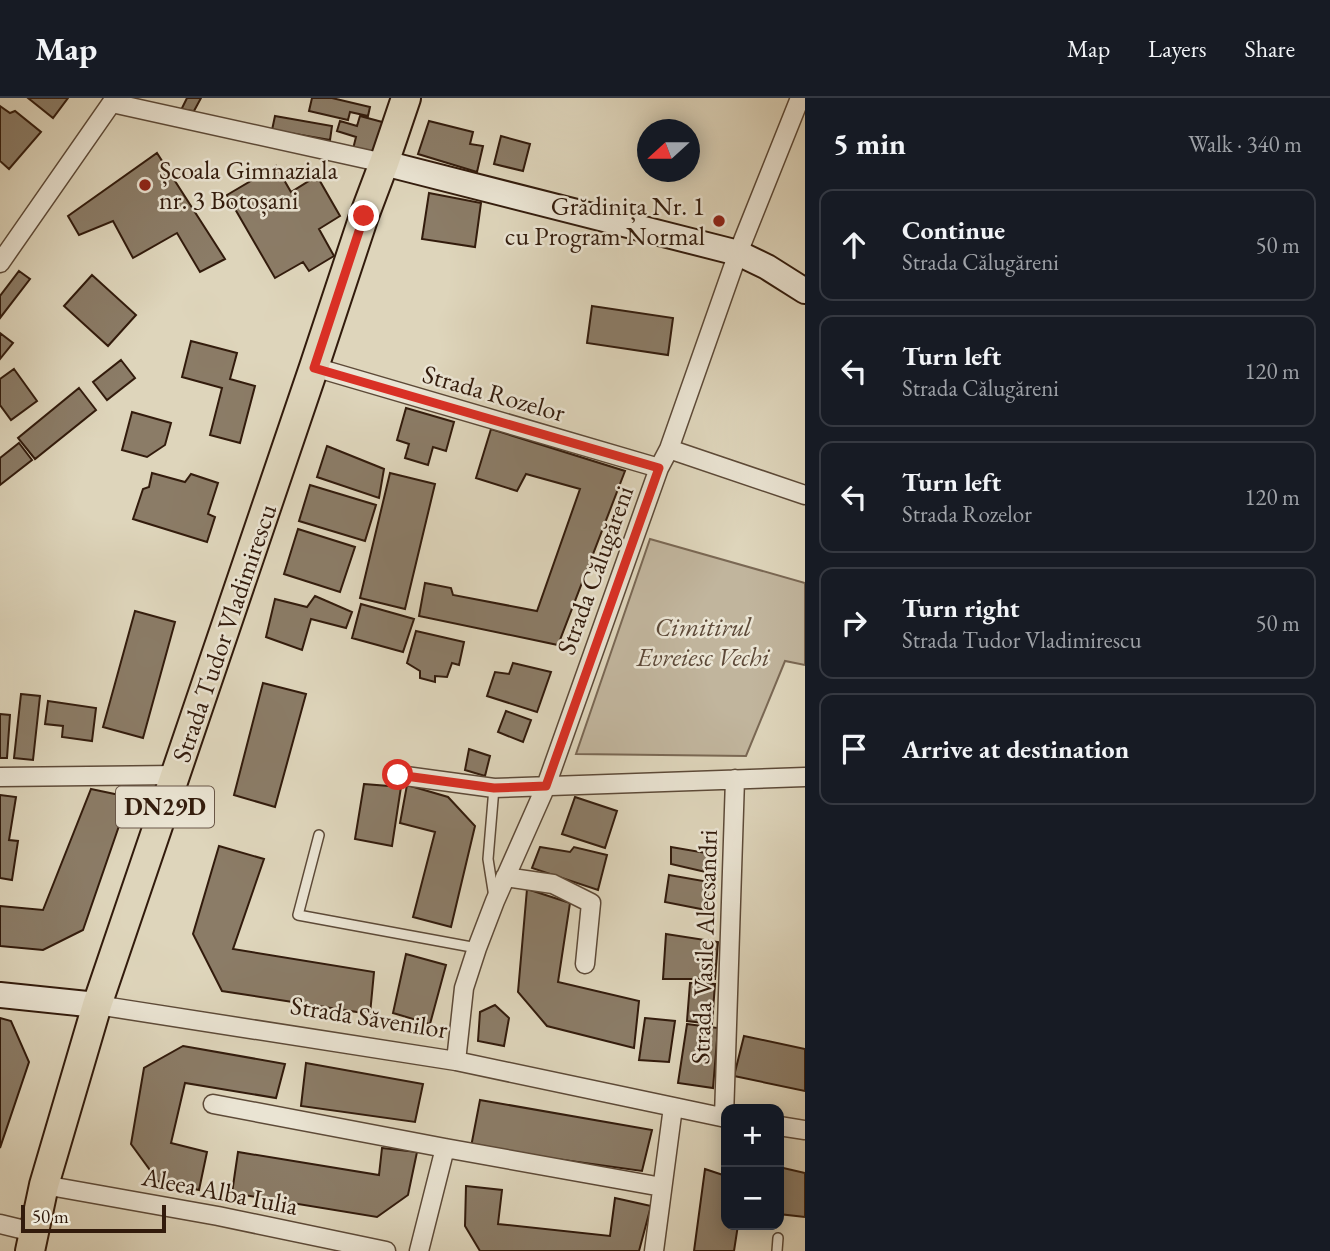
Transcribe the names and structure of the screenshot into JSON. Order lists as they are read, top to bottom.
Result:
{
  "streets": {
    "main road": ["Strada Tudor Vladimirescu", "DN29D", "Strada Săvenilor"],
    "street": [
      "Strada Rozelor",
      "Strada Călugăreni",
      "Strada Vasile Alecsandri",
      "Aleea Alba Iulia"
    ]
  },
  "crossings": [
    ["Strada Rozelor", "Strada Călugăreni"],
    ["Strada Rozelor", "Strada Tudor Vladimirescu"],
    ["Strada Călugăreni", "Strada Săvenilor"],
    ["Strada Tudor Vladimirescu", "Strada Săvenilor"],
    ["Strada Tudor Vladimirescu", "Aleea Alba Iulia"]
  ],
  "parks": ["Cimitirul Evreiesc Vechi"],
  "places": ["Școala Gimnaziala nr. 3 Botoșani", "Grădinița Nr. 1 cu Program Normal"],
  "scale_bar": "50 m",
  "north": "left",
  "page": {
    "header": "Map",
    "nav": ["Map", "Layers", "Share"],
    "heading": ["5 min", "Walk · 340 m"],
    "list": [
      ["Continue", "Strada Călugăreni", "50 m"],
      ["Turn left", "Strada Călugăreni", "120 m"],
      ["Turn left", "Strada Rozelor", "120 m"],
      ["Turn right", "Strada Tudor Vladimirescu", "50 m"],
      "Arrive at destination"
    ],
    "map_buttons": ["+", "−"],
    "scale": "50 m"
  }
}
